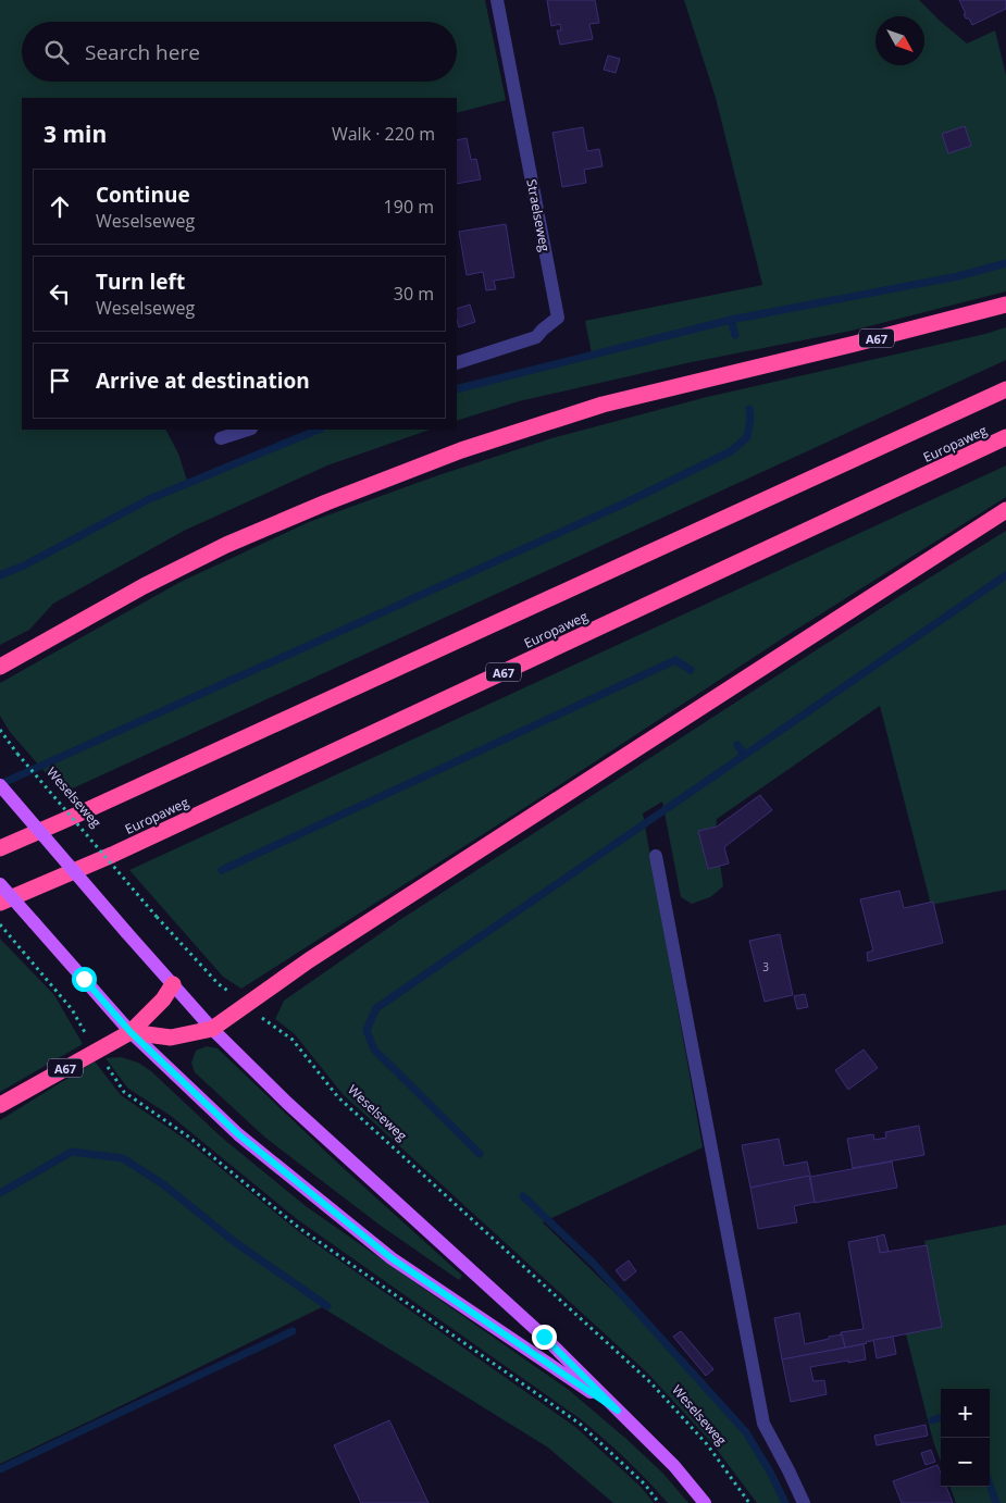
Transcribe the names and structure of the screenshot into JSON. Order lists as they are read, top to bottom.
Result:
{
  "streets": {
    "highway": ["A67", "Europaweg"],
    "street": ["Straelseweg"],
    "path": ["Weselseweg"]
  },
  "house_numbers": ["3"],
  "north": "bottom right",
  "page": {
    "search": "Search here",
    "heading": ["3 min", "Walk · 220 m"],
    "list": [
      ["Continue", "Weselseweg", "190 m"],
      ["Turn left", "Weselseweg", "30 m"],
      "Arrive at destination"
    ],
    "map_buttons": ["+", "−"]
  }
}
